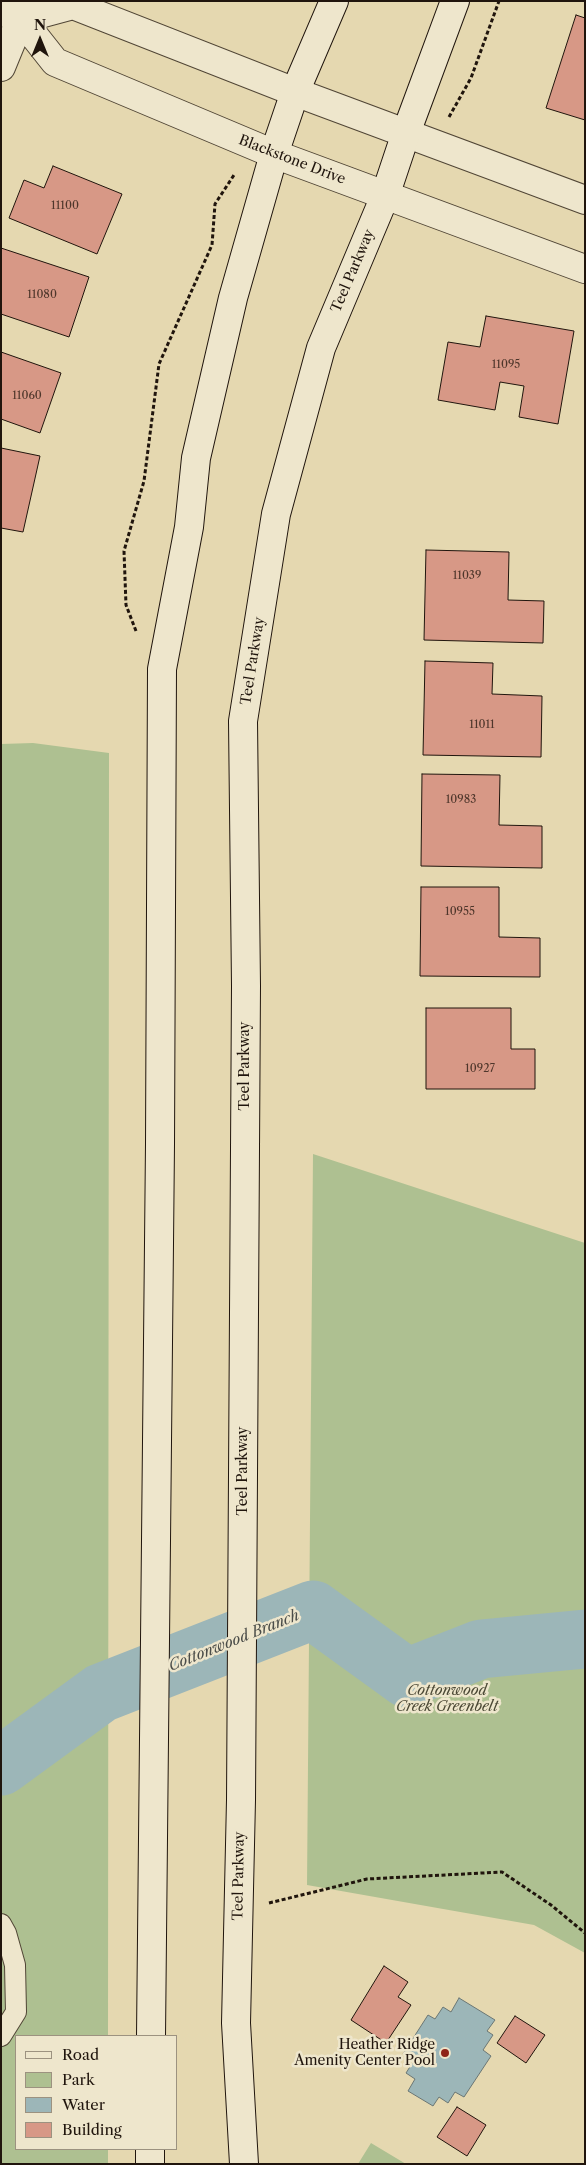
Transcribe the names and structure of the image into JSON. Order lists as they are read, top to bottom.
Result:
{
  "streets": {
    "main road": ["Blackstone Drive", "Teel Parkway"]
  },
  "crossings": [
    ["Blackstone Drive", "Teel Parkway"]
  ],
  "water": ["Cottonwood Branch"],
  "parks": ["Cottonwood Creek Greenbelt"],
  "places": ["Heather Ridge Amenity Center Pool"],
  "house_numbers": [
    "11100",
    "11080",
    "11095",
    "11060",
    "11039",
    "11011",
    "10983",
    "10955",
    "10927"
  ],
  "legend": [
    "Road",
    "Park",
    "Water",
    "Building"
  ],
  "north": "top"
}
